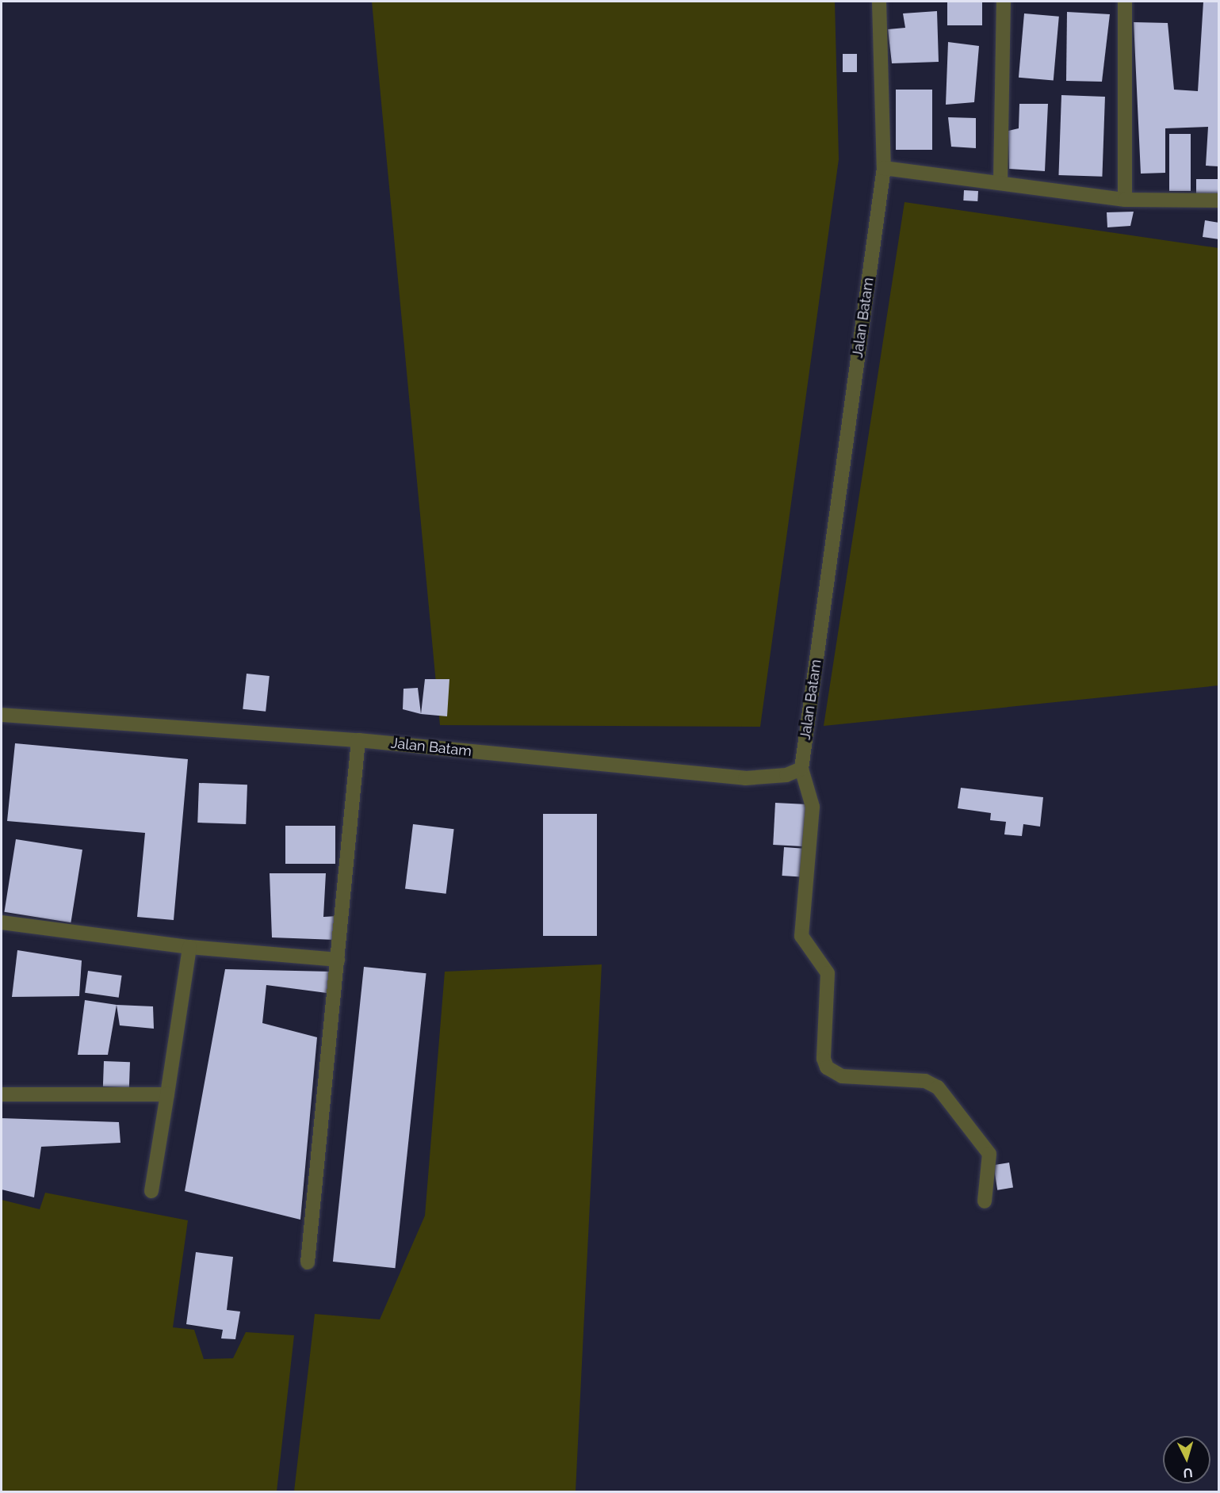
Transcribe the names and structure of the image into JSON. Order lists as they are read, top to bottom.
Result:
{
  "streets": {
    "street": ["Jalan Batam"]
  },
  "north": "bottom"
}
